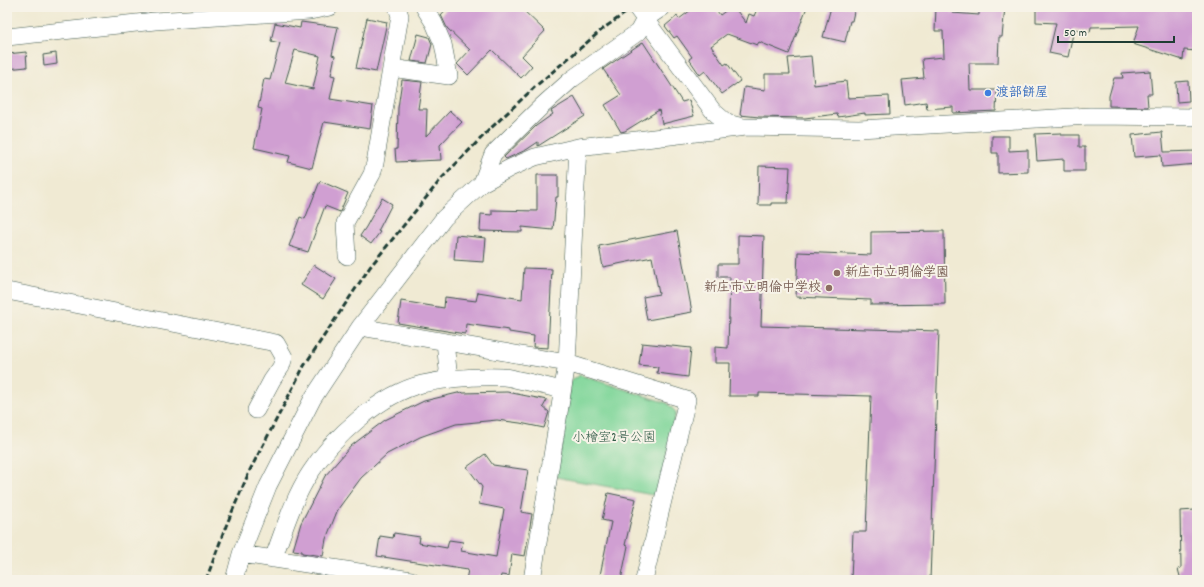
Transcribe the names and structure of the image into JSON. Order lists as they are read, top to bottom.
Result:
{
  "parks": ["小檜室2号公園"],
  "places": ["渡部餅屋", "新庄市立明倫学園", "新庄市立明倫中学校"],
  "scale_bar": "50 m"
}
